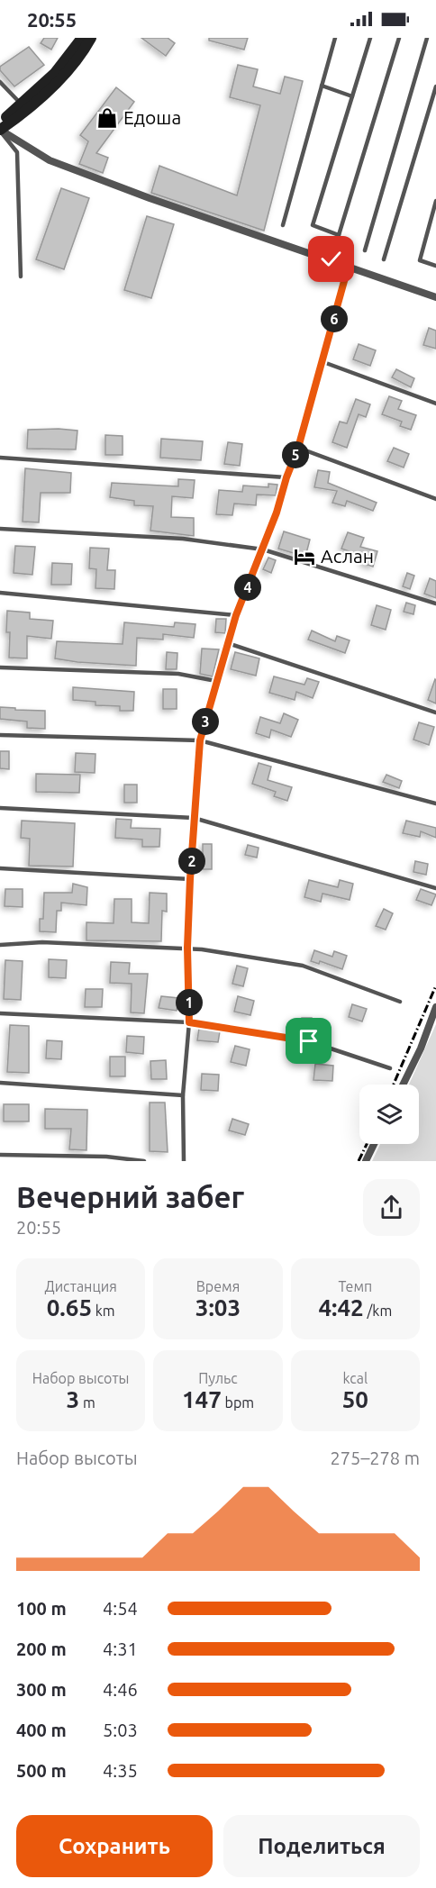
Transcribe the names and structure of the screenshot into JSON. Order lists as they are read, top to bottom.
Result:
{
  "places": {
    "shop": ["Едоша"],
    "hotel": ["Аслан"]
  },
  "page": {
    "status": "20:55",
    "pins": [
      "6",
      "5",
      "4",
      "3",
      "2",
      "1"
    ],
    "heading": ["Вечерний забег", "20:55"],
    "stats": [
      ["Дистанция", "0.65 km"],
      ["Время", "3:03"],
      ["Темп", "4:42 /km"],
      ["Набор высоты", "3 m"],
      ["Пульс", "147 bpm"],
      ["kcal", "50"]
    ],
    "chart": ["Набор высоты", "275–278 m"],
    "list": [
      {
        "name": "100 m",
        "note": "4:54"
      },
      {
        "name": "200 m",
        "note": "4:31"
      },
      {
        "name": "300 m",
        "note": "4:46"
      },
      {
        "name": "400 m",
        "note": "5:03"
      },
      {
        "name": "500 m",
        "note": "4:35"
      }
    ],
    "buttons": ["Сохранить", "Поделиться"]
  }
}
